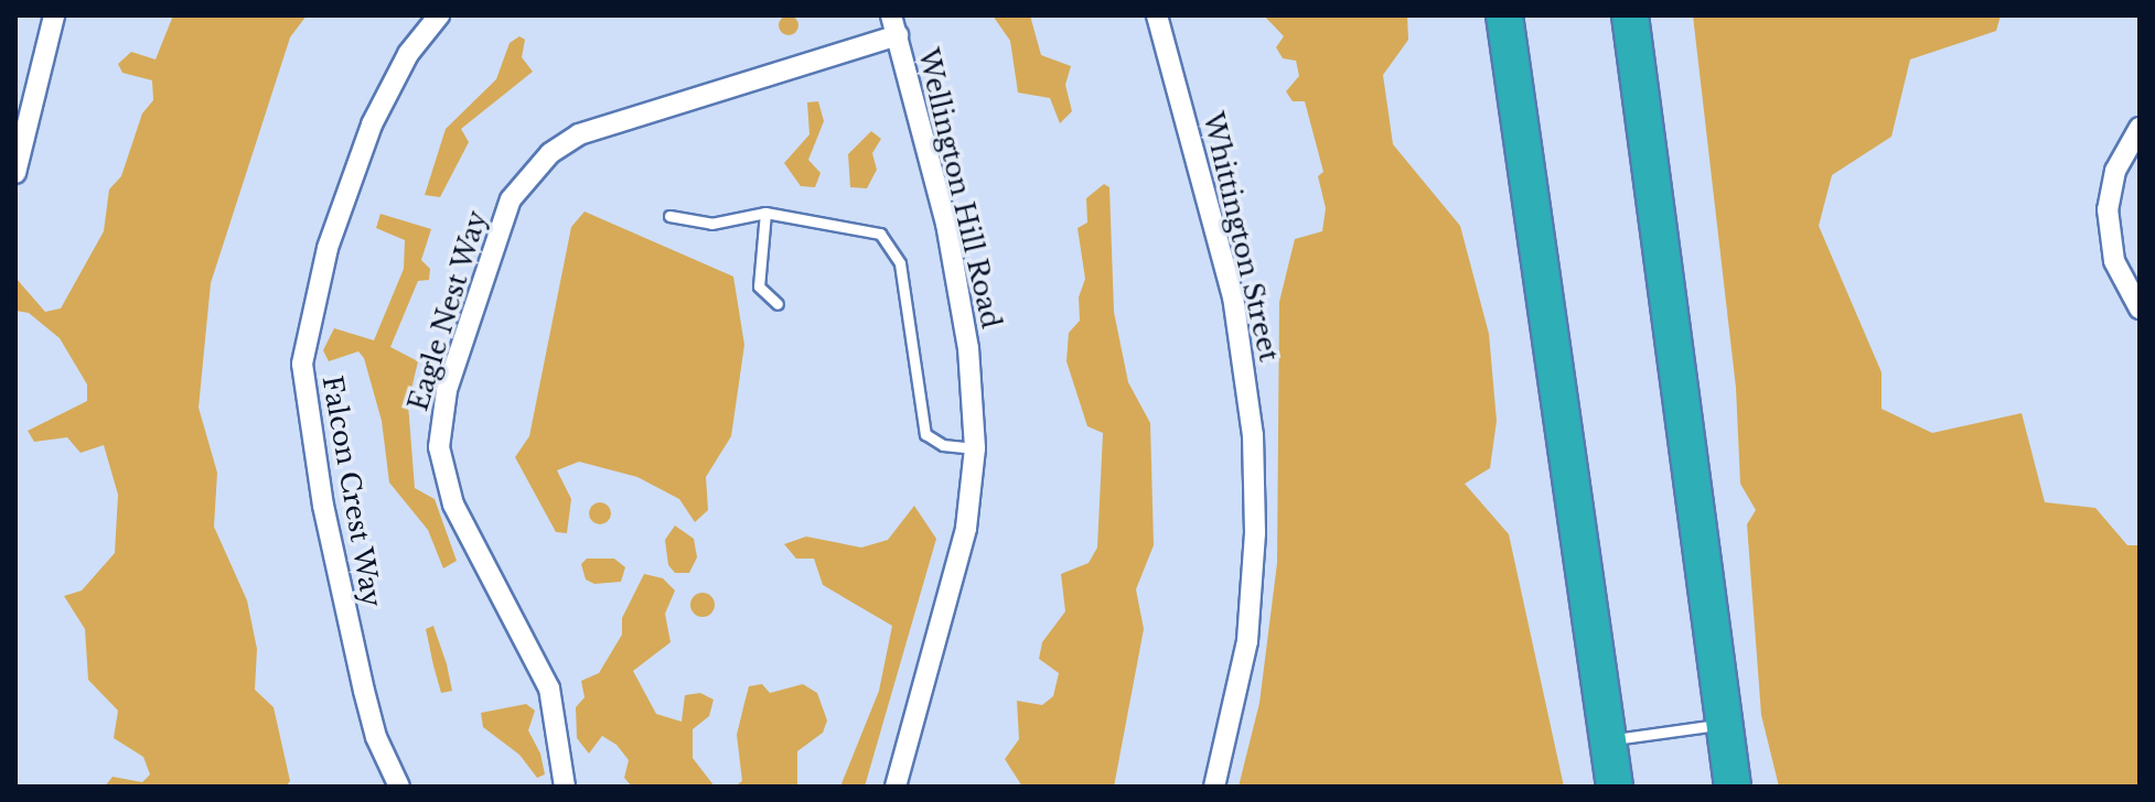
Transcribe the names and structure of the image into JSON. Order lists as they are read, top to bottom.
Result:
{
  "streets": {
    "street": [
      "Wellington Hill Road",
      "Whittington Street",
      "Eagle Nest Way",
      "Falcon Crest Way"
    ]
  },
  "crossings": [
    ["Wellington Hill Road", "Eagle Nest Way"]
  ]
}
